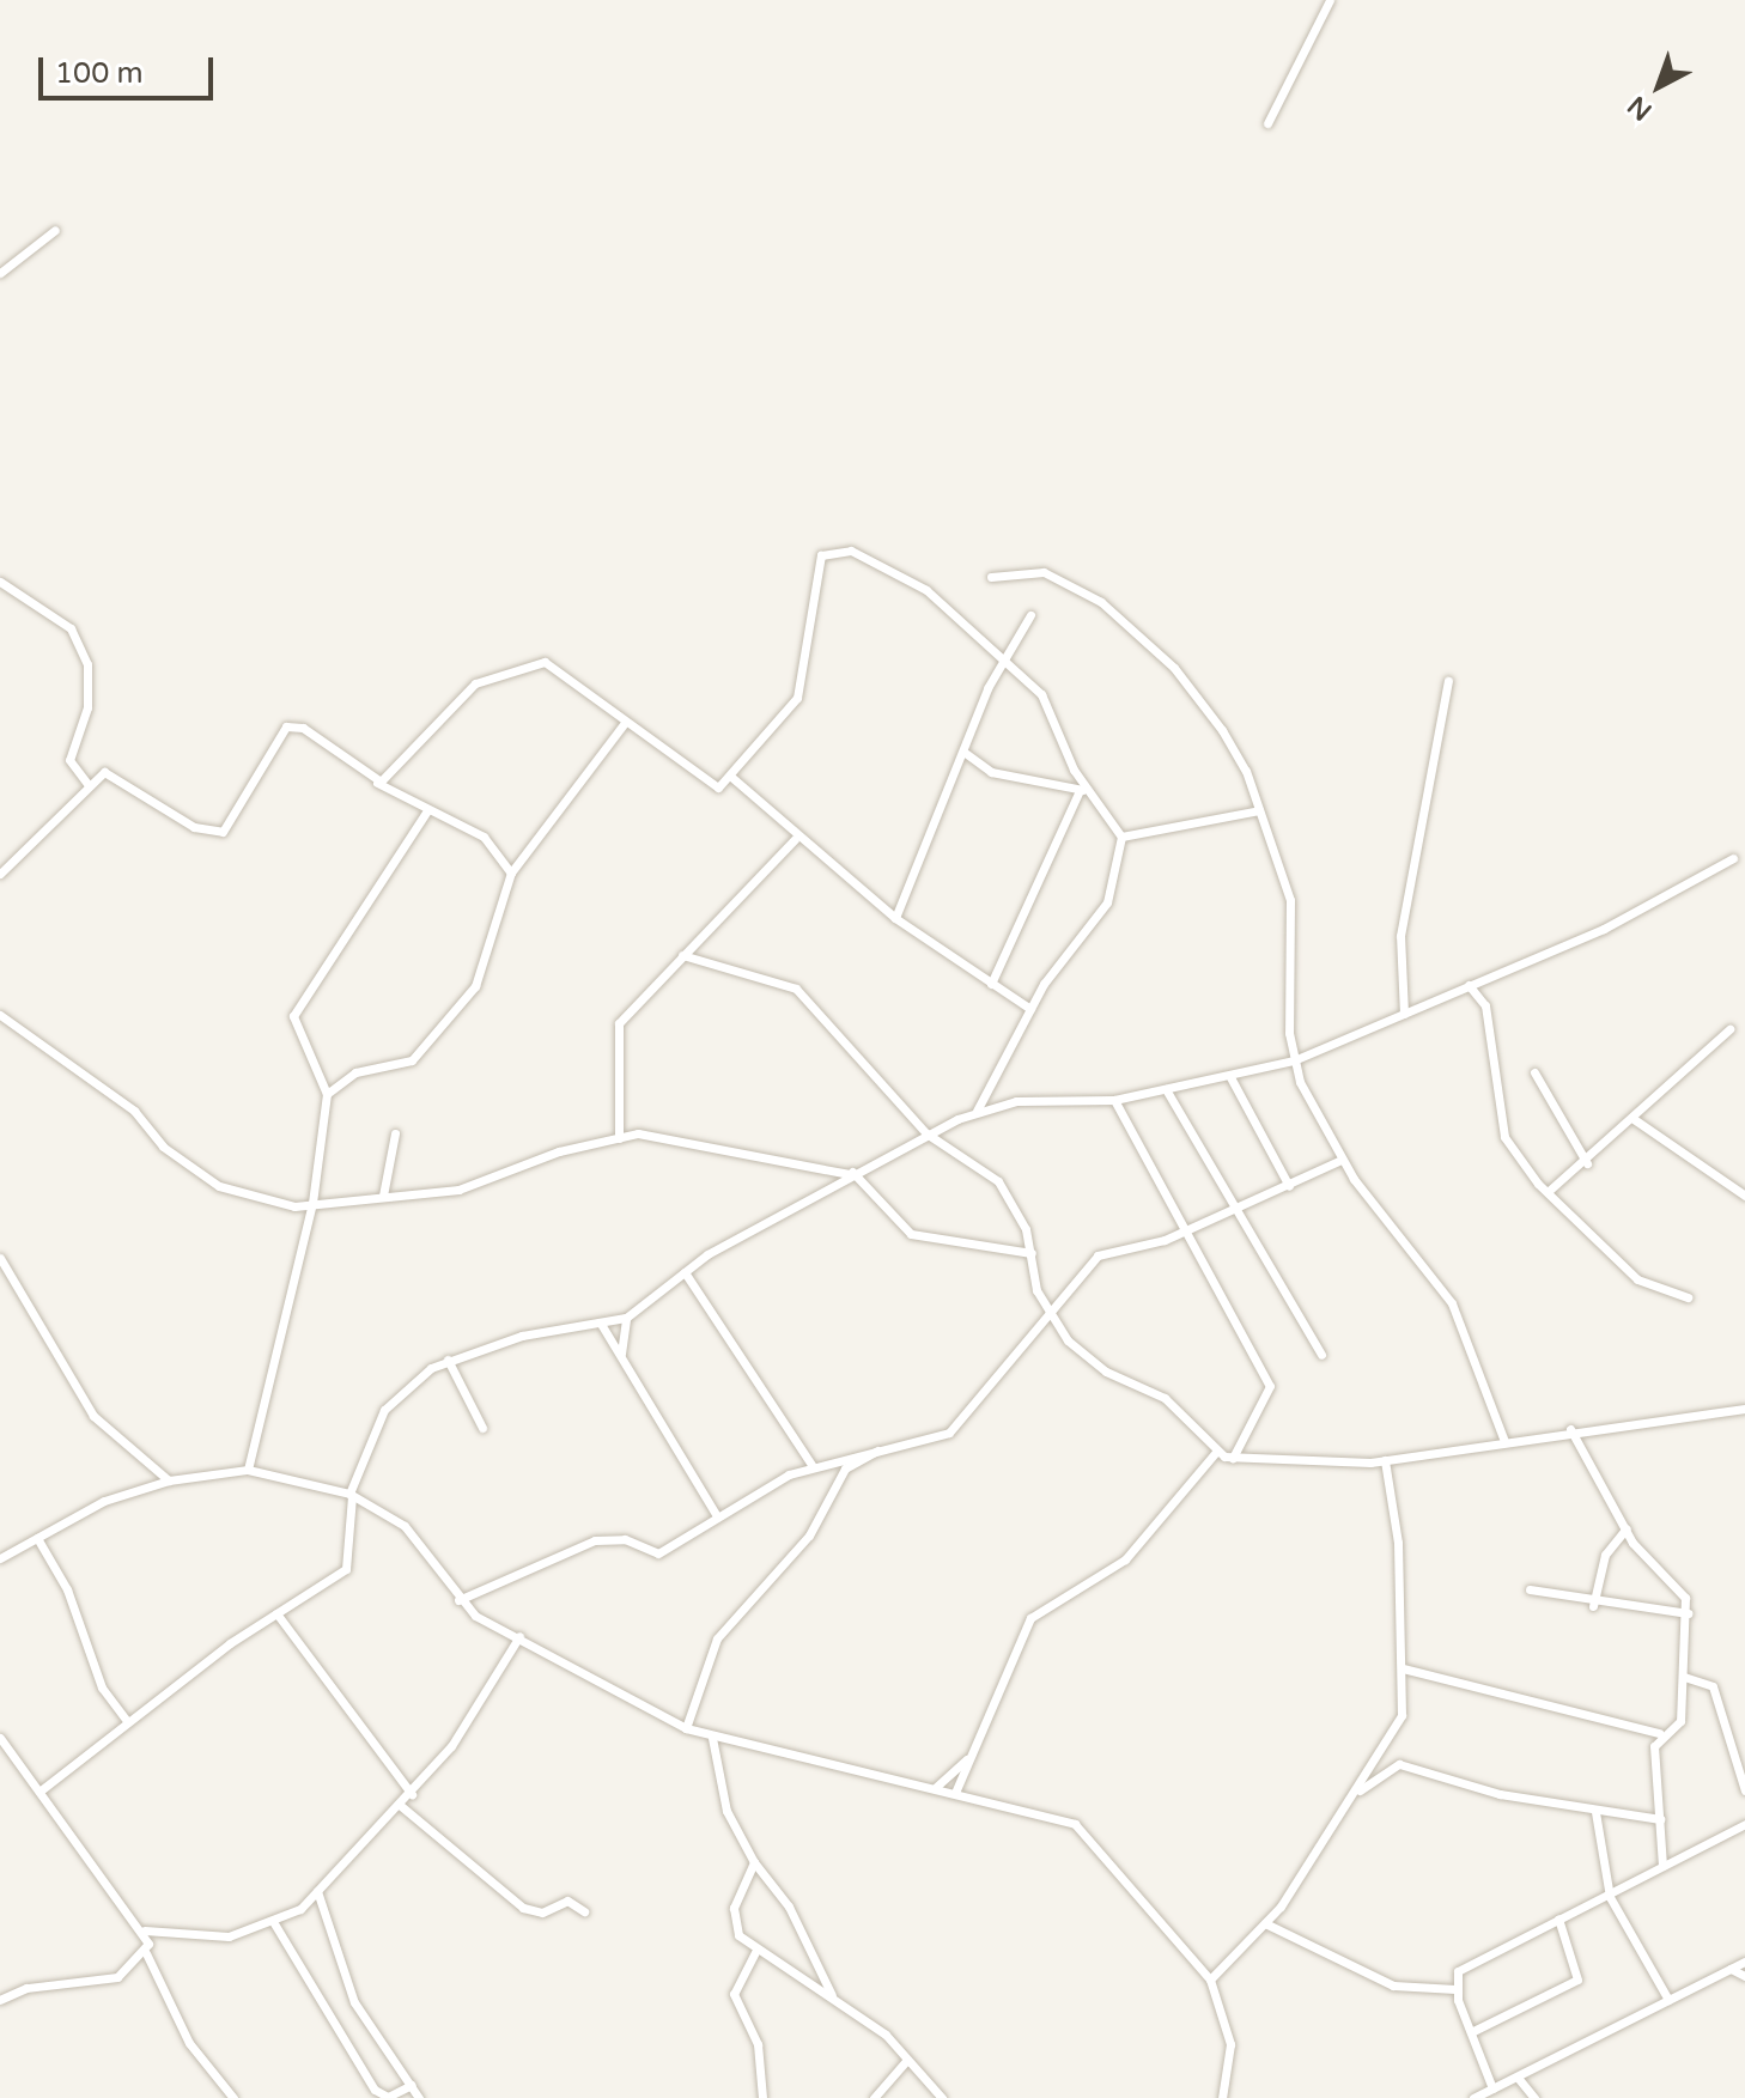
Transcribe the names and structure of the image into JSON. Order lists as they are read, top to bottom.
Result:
{
  "scale_bar": "100 m",
  "north": "bottom left"
}
